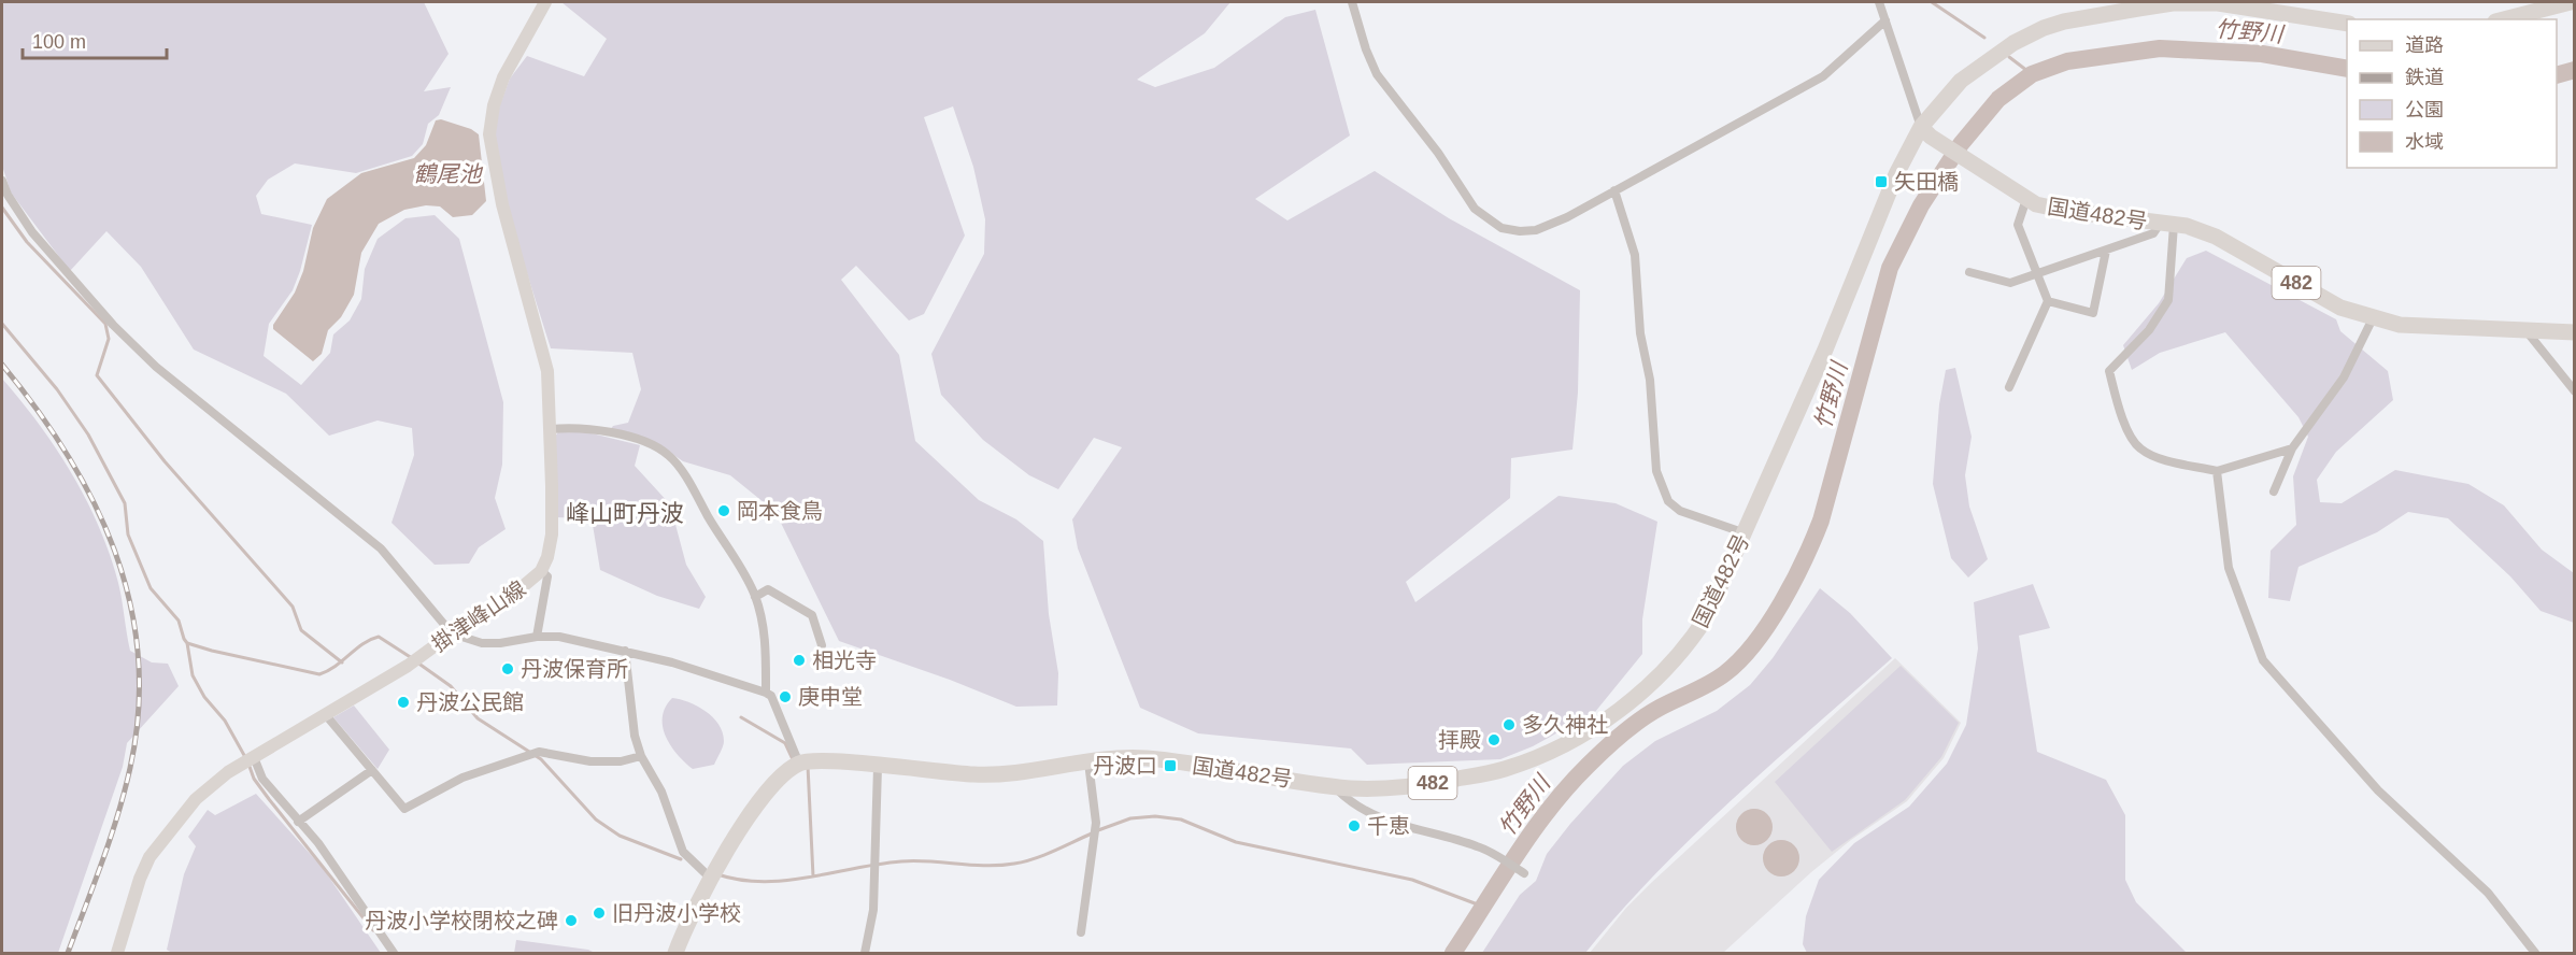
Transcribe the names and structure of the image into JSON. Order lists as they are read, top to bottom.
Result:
{
  "streets": {
    "highway": ["国道482号", "482"],
    "main road": ["掛津峰山線"]
  },
  "crossings": [
    ["国道482号", "482"]
  ],
  "districts": ["峰山町丹波"],
  "water": ["竹野川", "鶴尾池"],
  "places": {
    "transit": ["矢田橋", "丹波口"],
    "other": [
      "岡本食鳥",
      "相光寺",
      "丹波保育所",
      "庚申堂",
      "丹波公民館",
      "多久神社",
      "拝殿",
      "千恵",
      "旧丹波小学校",
      "丹波小学校閉校之碑"
    ]
  },
  "legend": [
    "道路",
    "鉄道",
    "公園",
    "水域"
  ],
  "scale_bar": "100 m"
}
